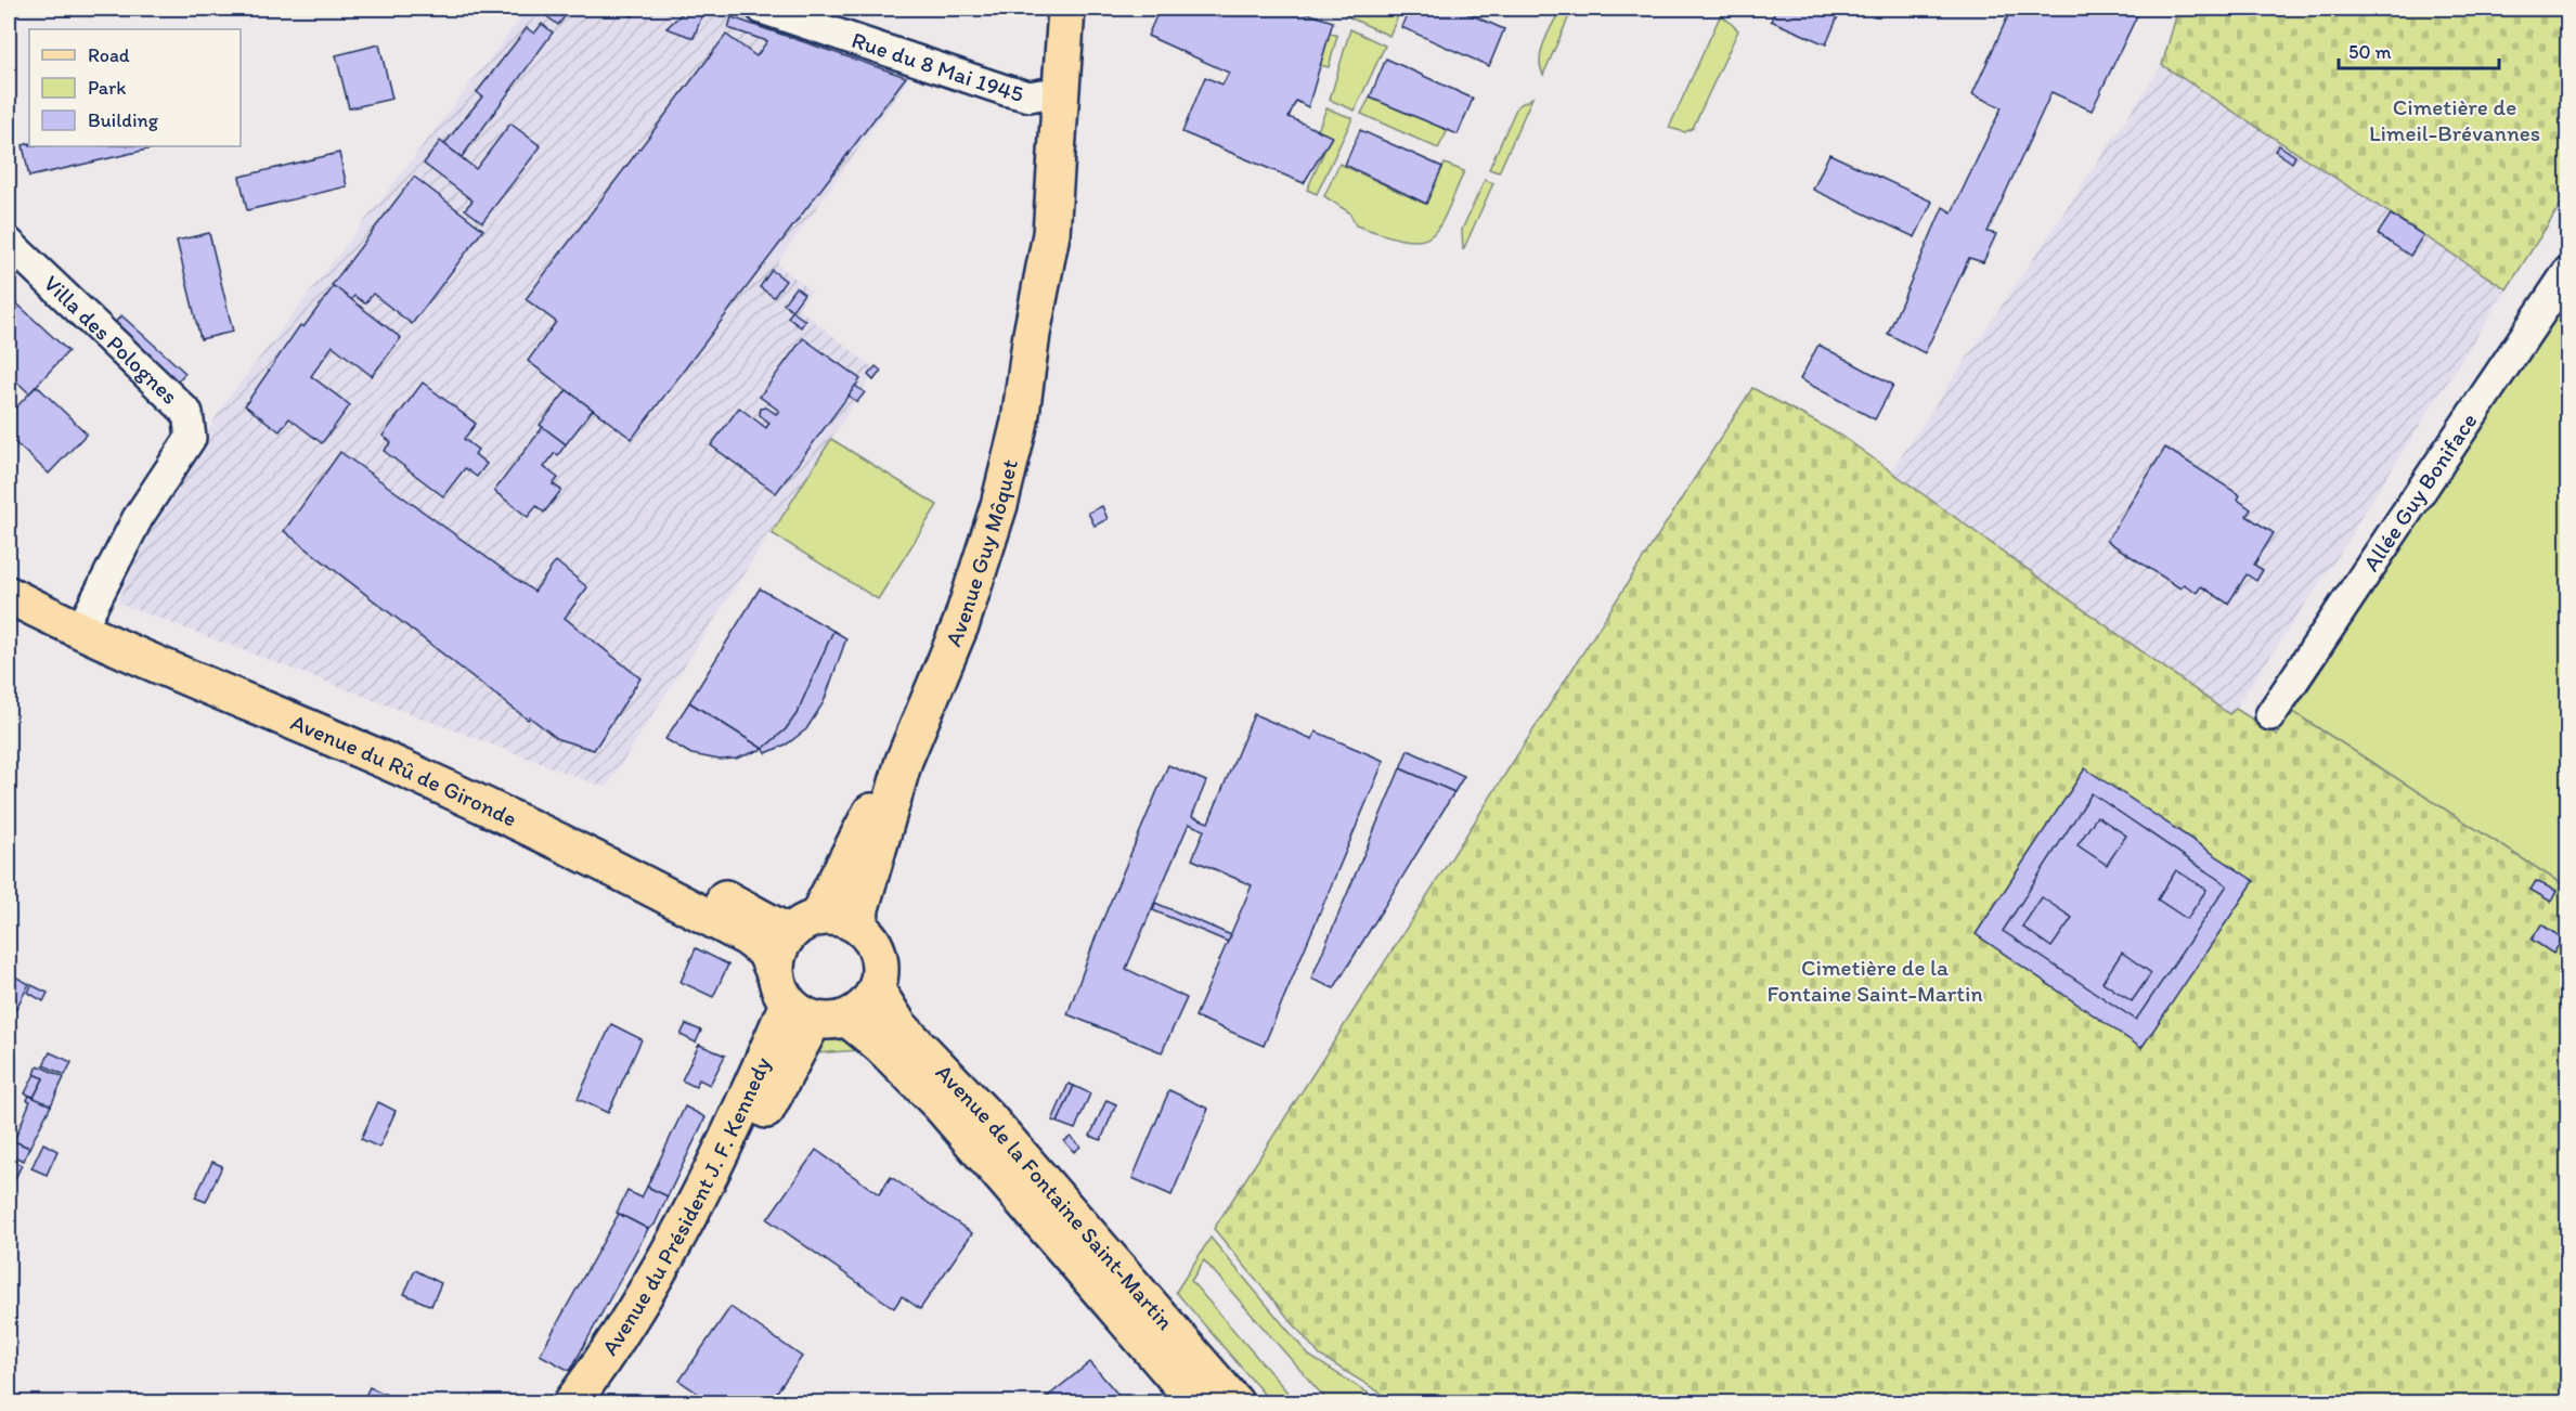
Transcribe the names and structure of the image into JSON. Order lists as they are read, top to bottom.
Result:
{
  "streets": {
    "main road": [
      "Avenue Guy Môquet",
      "Avenue du Rû de Gironde",
      "Avenue de la Fontaine Saint-Martin",
      "Avenue du Président J. F. Kennedy"
    ],
    "street": ["Rue du 8 Mai 1945", "Villa des Polognes", "Allée Guy Boniface"]
  },
  "crossings": [
    ["Rue du 8 Mai 1945", "Avenue Guy Môquet"],
    ["Villa des Polognes", "Avenue du Rû de Gironde"],
    ["Avenue Guy Môquet", "Avenue du Rû de Gironde"],
    ["Avenue Guy Môquet", "Avenue de la Fontaine Saint-Martin"],
    ["Avenue Guy Môquet", "Avenue du Président J. F. Kennedy"],
    ["Avenue du Rû de Gironde", "Avenue de la Fontaine Saint-Martin"],
    ["Avenue du Rû de Gironde", "Avenue du Président J. F. Kennedy"],
    ["Avenue de la Fontaine Saint-Martin", "Avenue du Président J. F. Kennedy"]
  ],
  "parks": ["Cimetière de Limeil-Brévannes", "Cimetière de la Fontaine Saint-Martin"],
  "legend": ["Road", "Park", "Building"],
  "scale_bar": "50 m"
}
